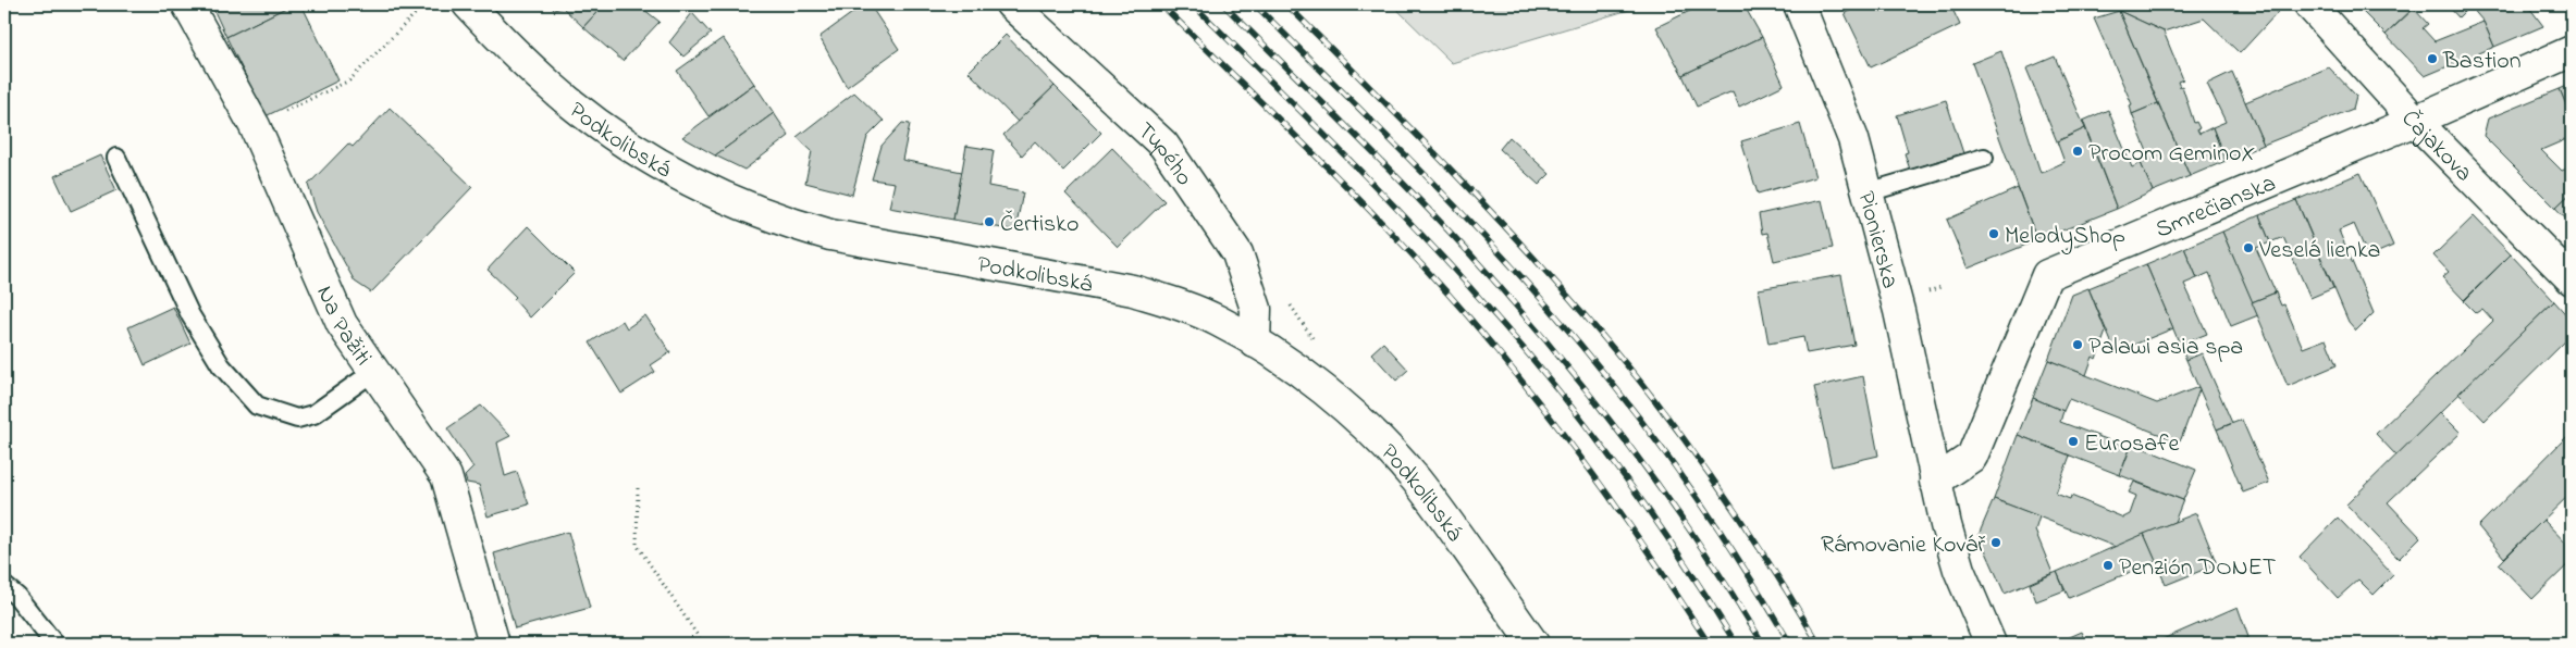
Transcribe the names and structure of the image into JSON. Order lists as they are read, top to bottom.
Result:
{
  "streets": {
    "street": [
      "Podkolibská",
      "Čajakova",
      "Tupého",
      "Smrečianska",
      "Pionierska",
      "Na Pažiti"
    ]
  },
  "crossings": [
    ["Podkolibská", "Tupého"],
    ["Čajakova", "Smrečianska"],
    ["Smrečianska", "Pionierska"]
  ],
  "places": [
    "Bastion",
    "Procom GeminoX",
    "Čertisko",
    "MelodyShop",
    "Veselá lienka",
    "Palawi asia spa",
    "Eurosafe",
    "Rámovanie Kovář",
    "Penzión DONET"
  ]
}
